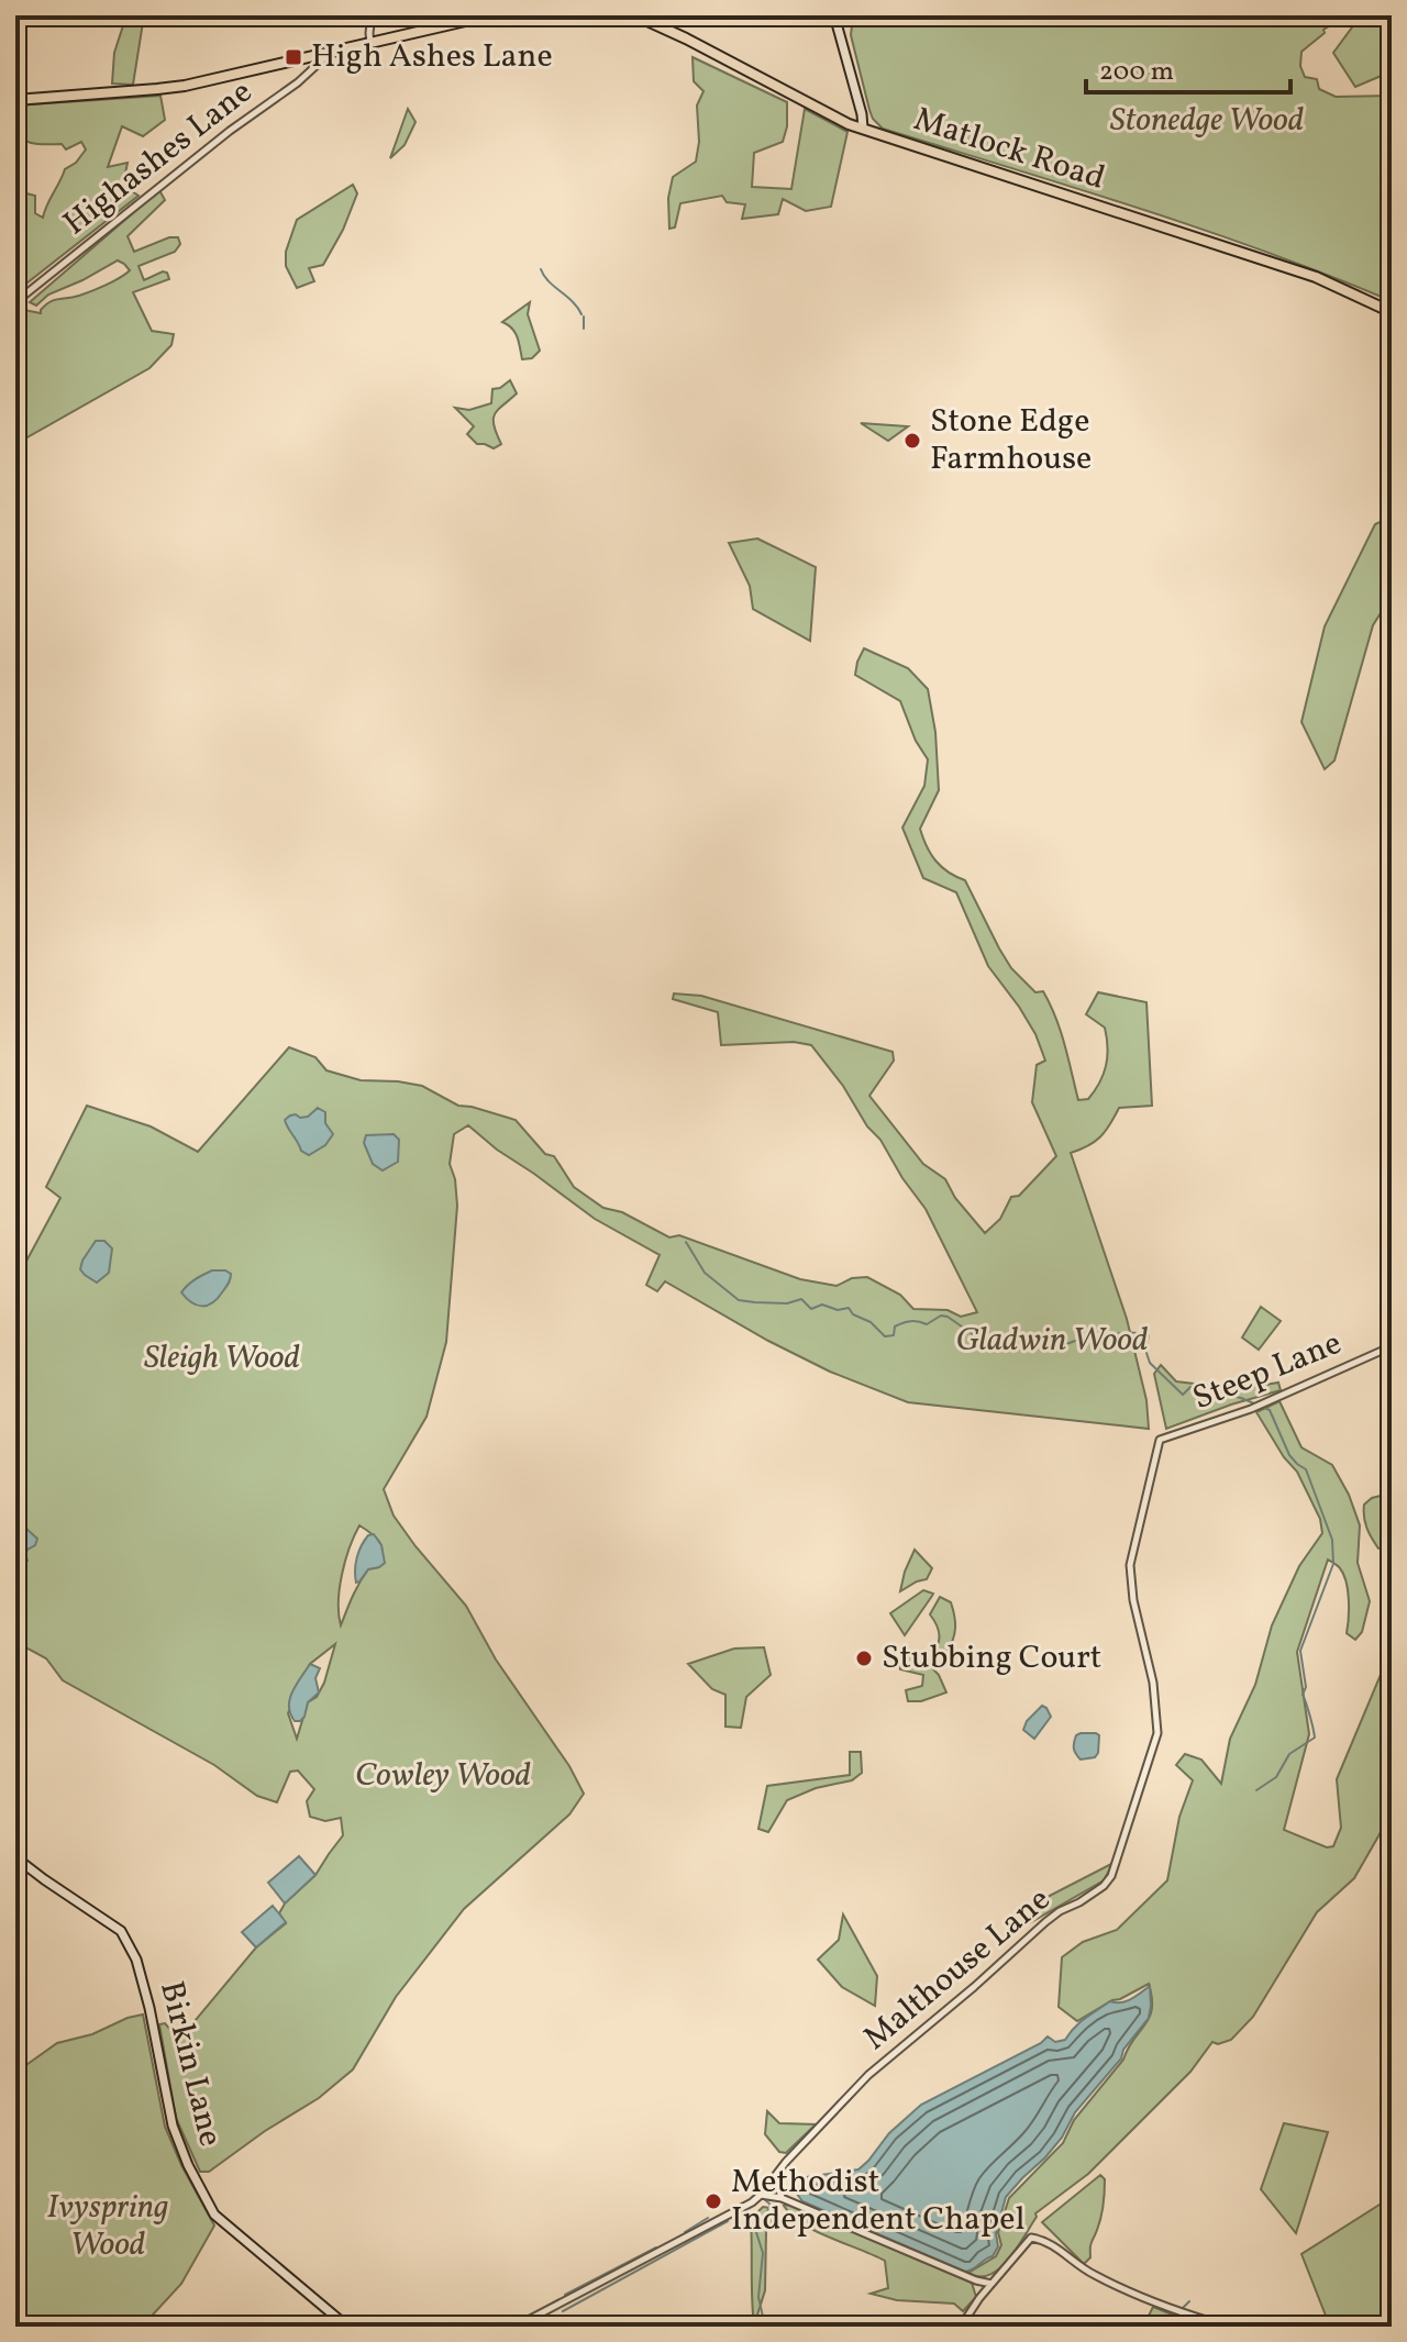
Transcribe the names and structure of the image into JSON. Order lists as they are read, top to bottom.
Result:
{
  "streets": {
    "main road": ["Matlock Road"],
    "street": [
      "Highashes Lane",
      "Steep Lane",
      "Malthouse Lane",
      "Birkin Lane"
    ]
  },
  "crossings": [
    ["Steep Lane", "Malthouse Lane"]
  ],
  "parks": [
    "Stonedge Wood",
    "Gladwin Wood",
    "Sleigh Wood",
    "Cowley Wood",
    "Ivyspring Wood"
  ],
  "places": {
    "transit": ["High Ashes Lane"],
    "other": ["Stone Edge Farmhouse", "Stubbing Court", "Methodist Independent Chapel"]
  },
  "scale_bar": "200 m"
}
